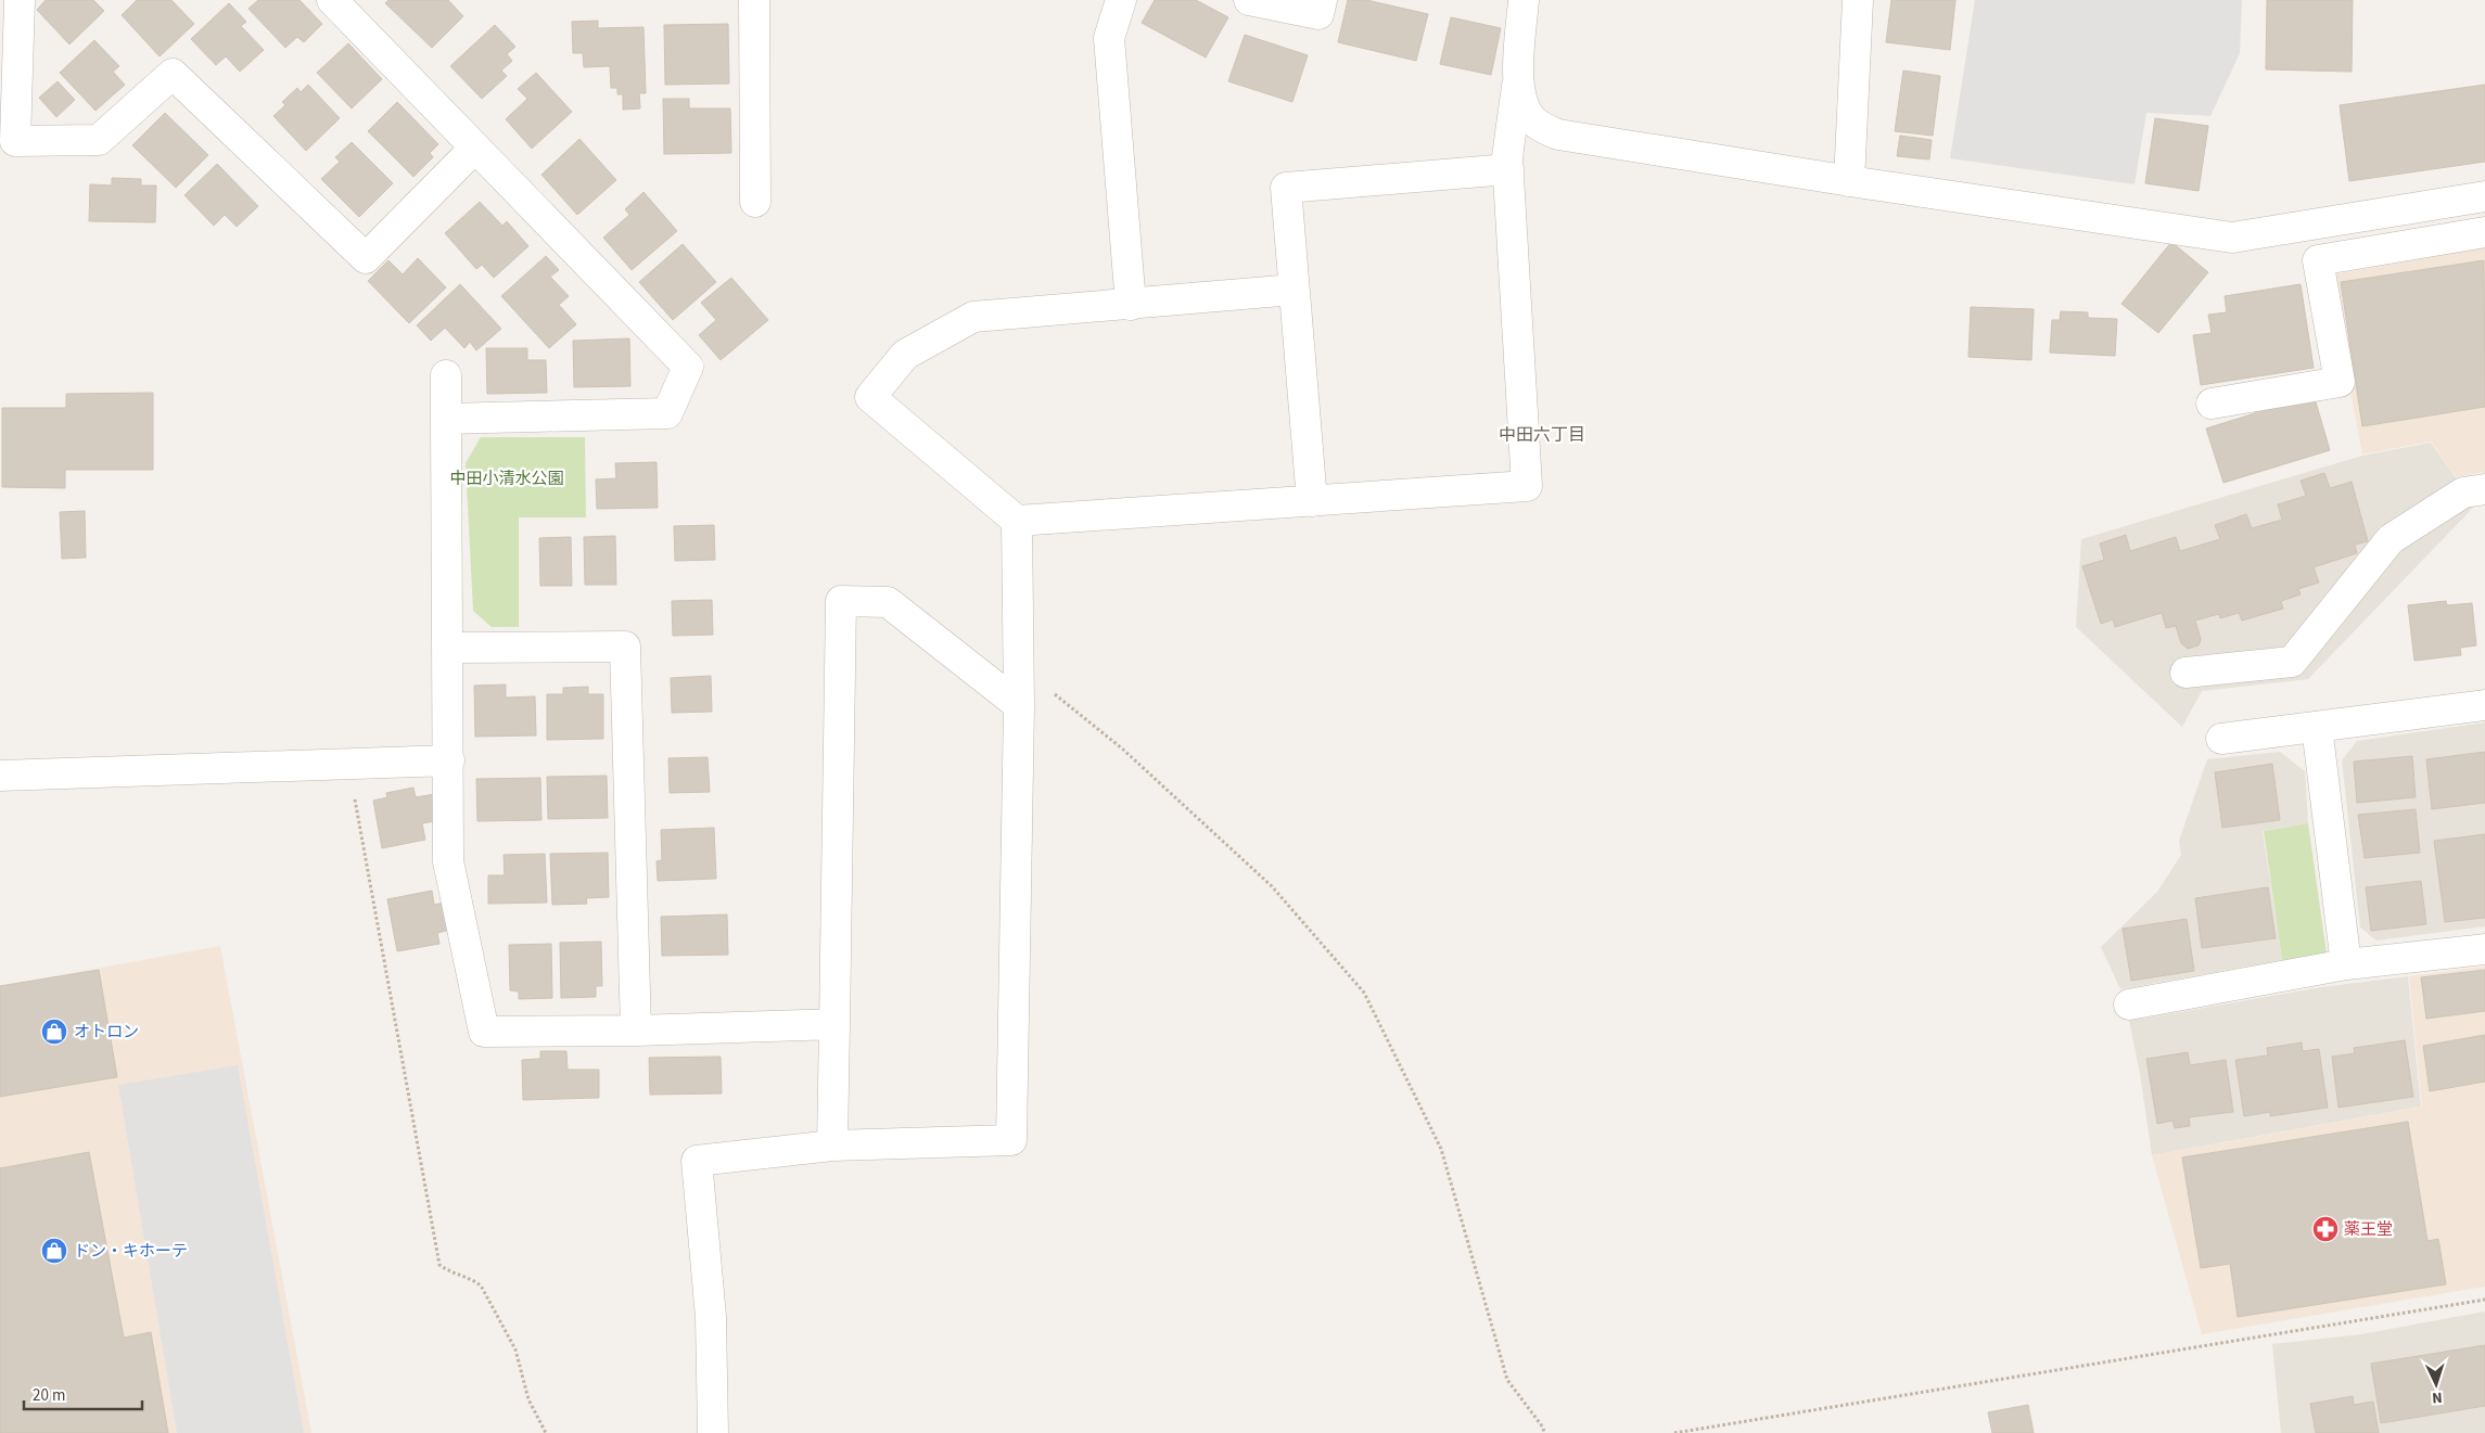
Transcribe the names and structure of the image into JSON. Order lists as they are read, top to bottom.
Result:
{
  "districts": ["中田六丁目"],
  "parks": ["中田小清水公園"],
  "places": {
    "shop": ["オトロン", "ドン・キホーテ"],
    "pharmacy": ["薬王堂"]
  },
  "scale_bar": "20 m",
  "north": "bottom"
}
